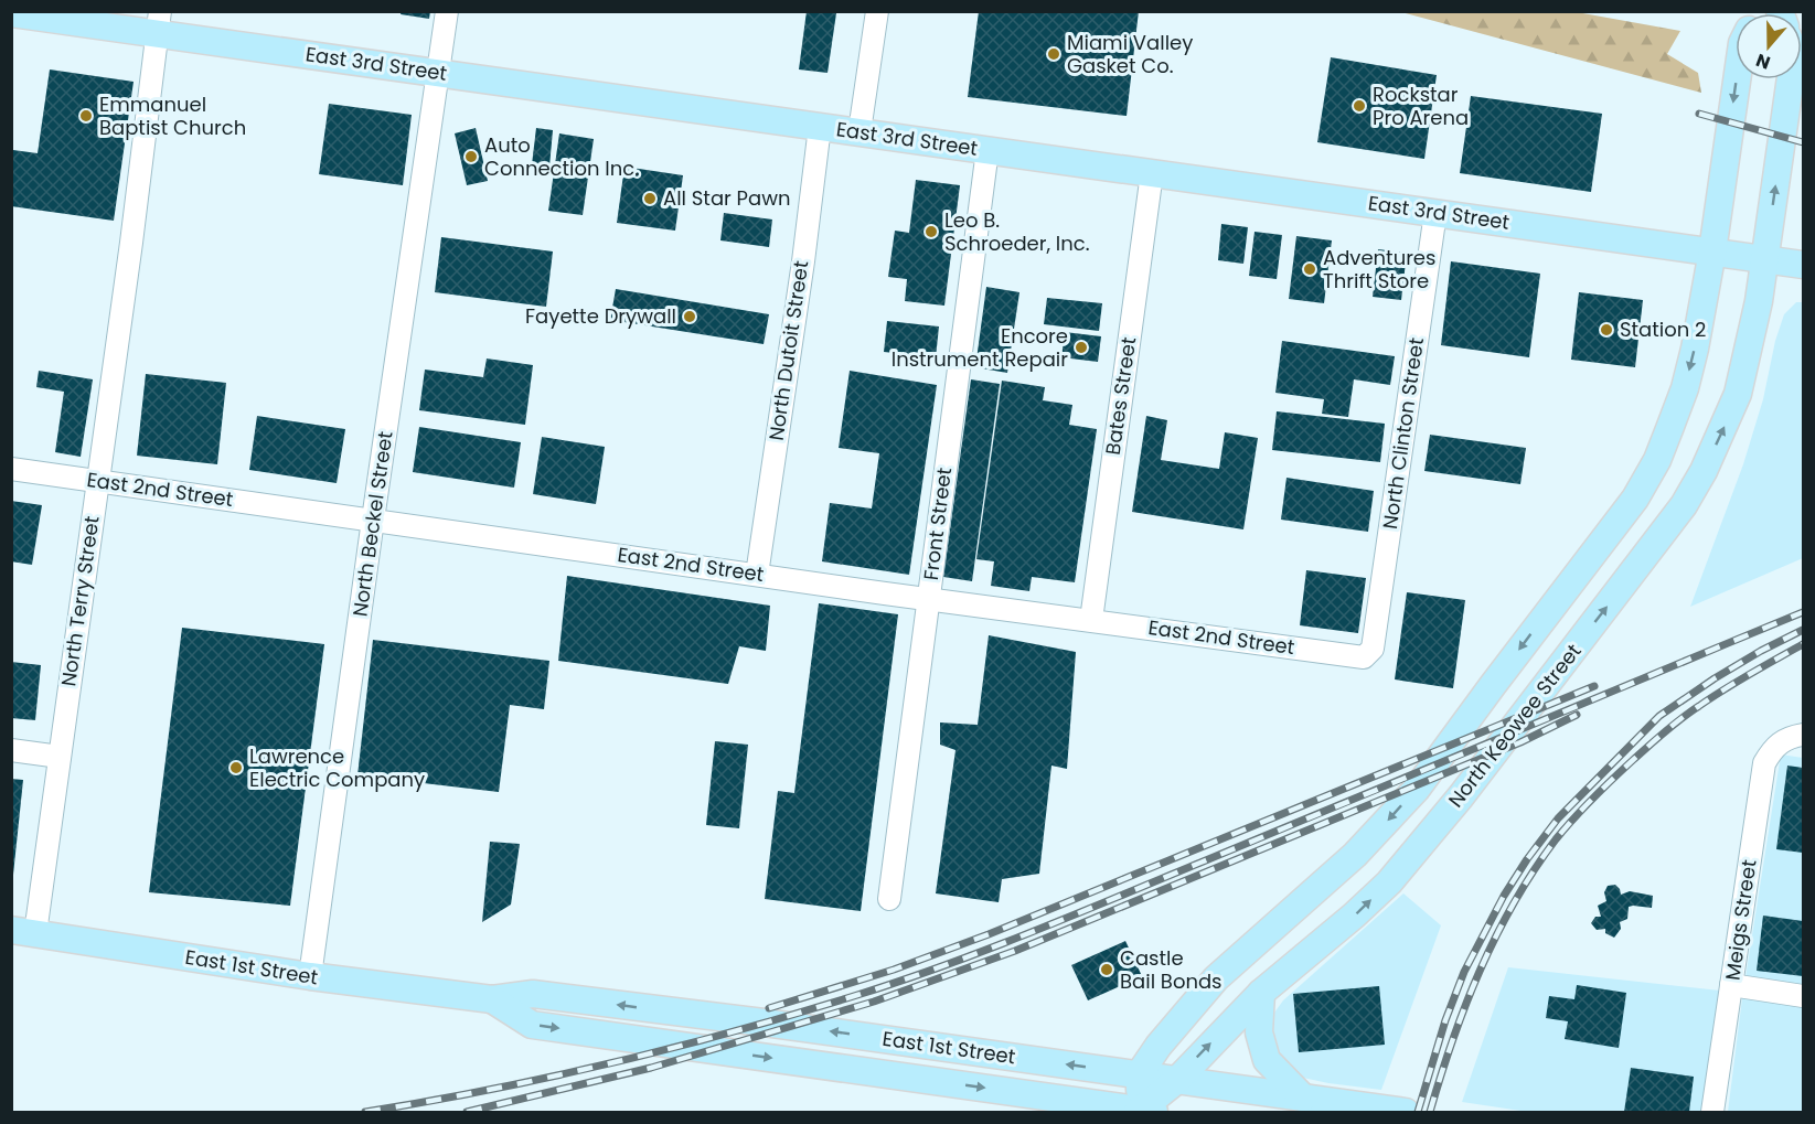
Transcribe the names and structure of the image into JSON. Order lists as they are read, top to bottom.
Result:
{
  "streets": {
    "main road": ["East 3rd Street", "North Keowee Street", "East 1st Street"],
    "street": [
      "North Dutoit Street",
      "Bates Street",
      "North Clinton Street",
      "East 2nd Street",
      "North Beckel Street",
      "Front Street",
      "North Terry Street",
      "Meigs Street"
    ]
  },
  "crossings": [
    ["East 3rd Street", "North Dutoit Street"],
    ["East 3rd Street", "Bates Street"],
    ["East 3rd Street", "North Clinton Street"],
    ["East 3rd Street", "North Beckel Street"],
    ["East 3rd Street", "Front Street"],
    ["East 3rd Street", "North Terry Street"],
    ["East 3rd Street", "North Keowee Street"],
    ["North Dutoit Street", "East 2nd Street"],
    ["Bates Street", "East 2nd Street"],
    ["North Clinton Street", "East 2nd Street"],
    ["East 2nd Street", "North Beckel Street"],
    ["East 2nd Street", "Front Street"],
    ["East 2nd Street", "North Terry Street"],
    ["North Beckel Street", "East 1st Street"],
    ["North Terry Street", "East 1st Street"],
    ["North Keowee Street", "East 1st Street"]
  ],
  "places": [
    "Miami Valley Gasket Co.",
    "Rockstar Pro Arena",
    "Emmanuel Baptist Church",
    "Auto Connection Inc.",
    "All Star Pawn",
    "Leo B. Schroeder, Inc.",
    "Adventures Thrift Store",
    "Fayette Drywall",
    "Station 2",
    "Encore Instrument Repair",
    "Lawrence Electric Company",
    "Castle Bail Bonds"
  ],
  "north": "bottom"
}
